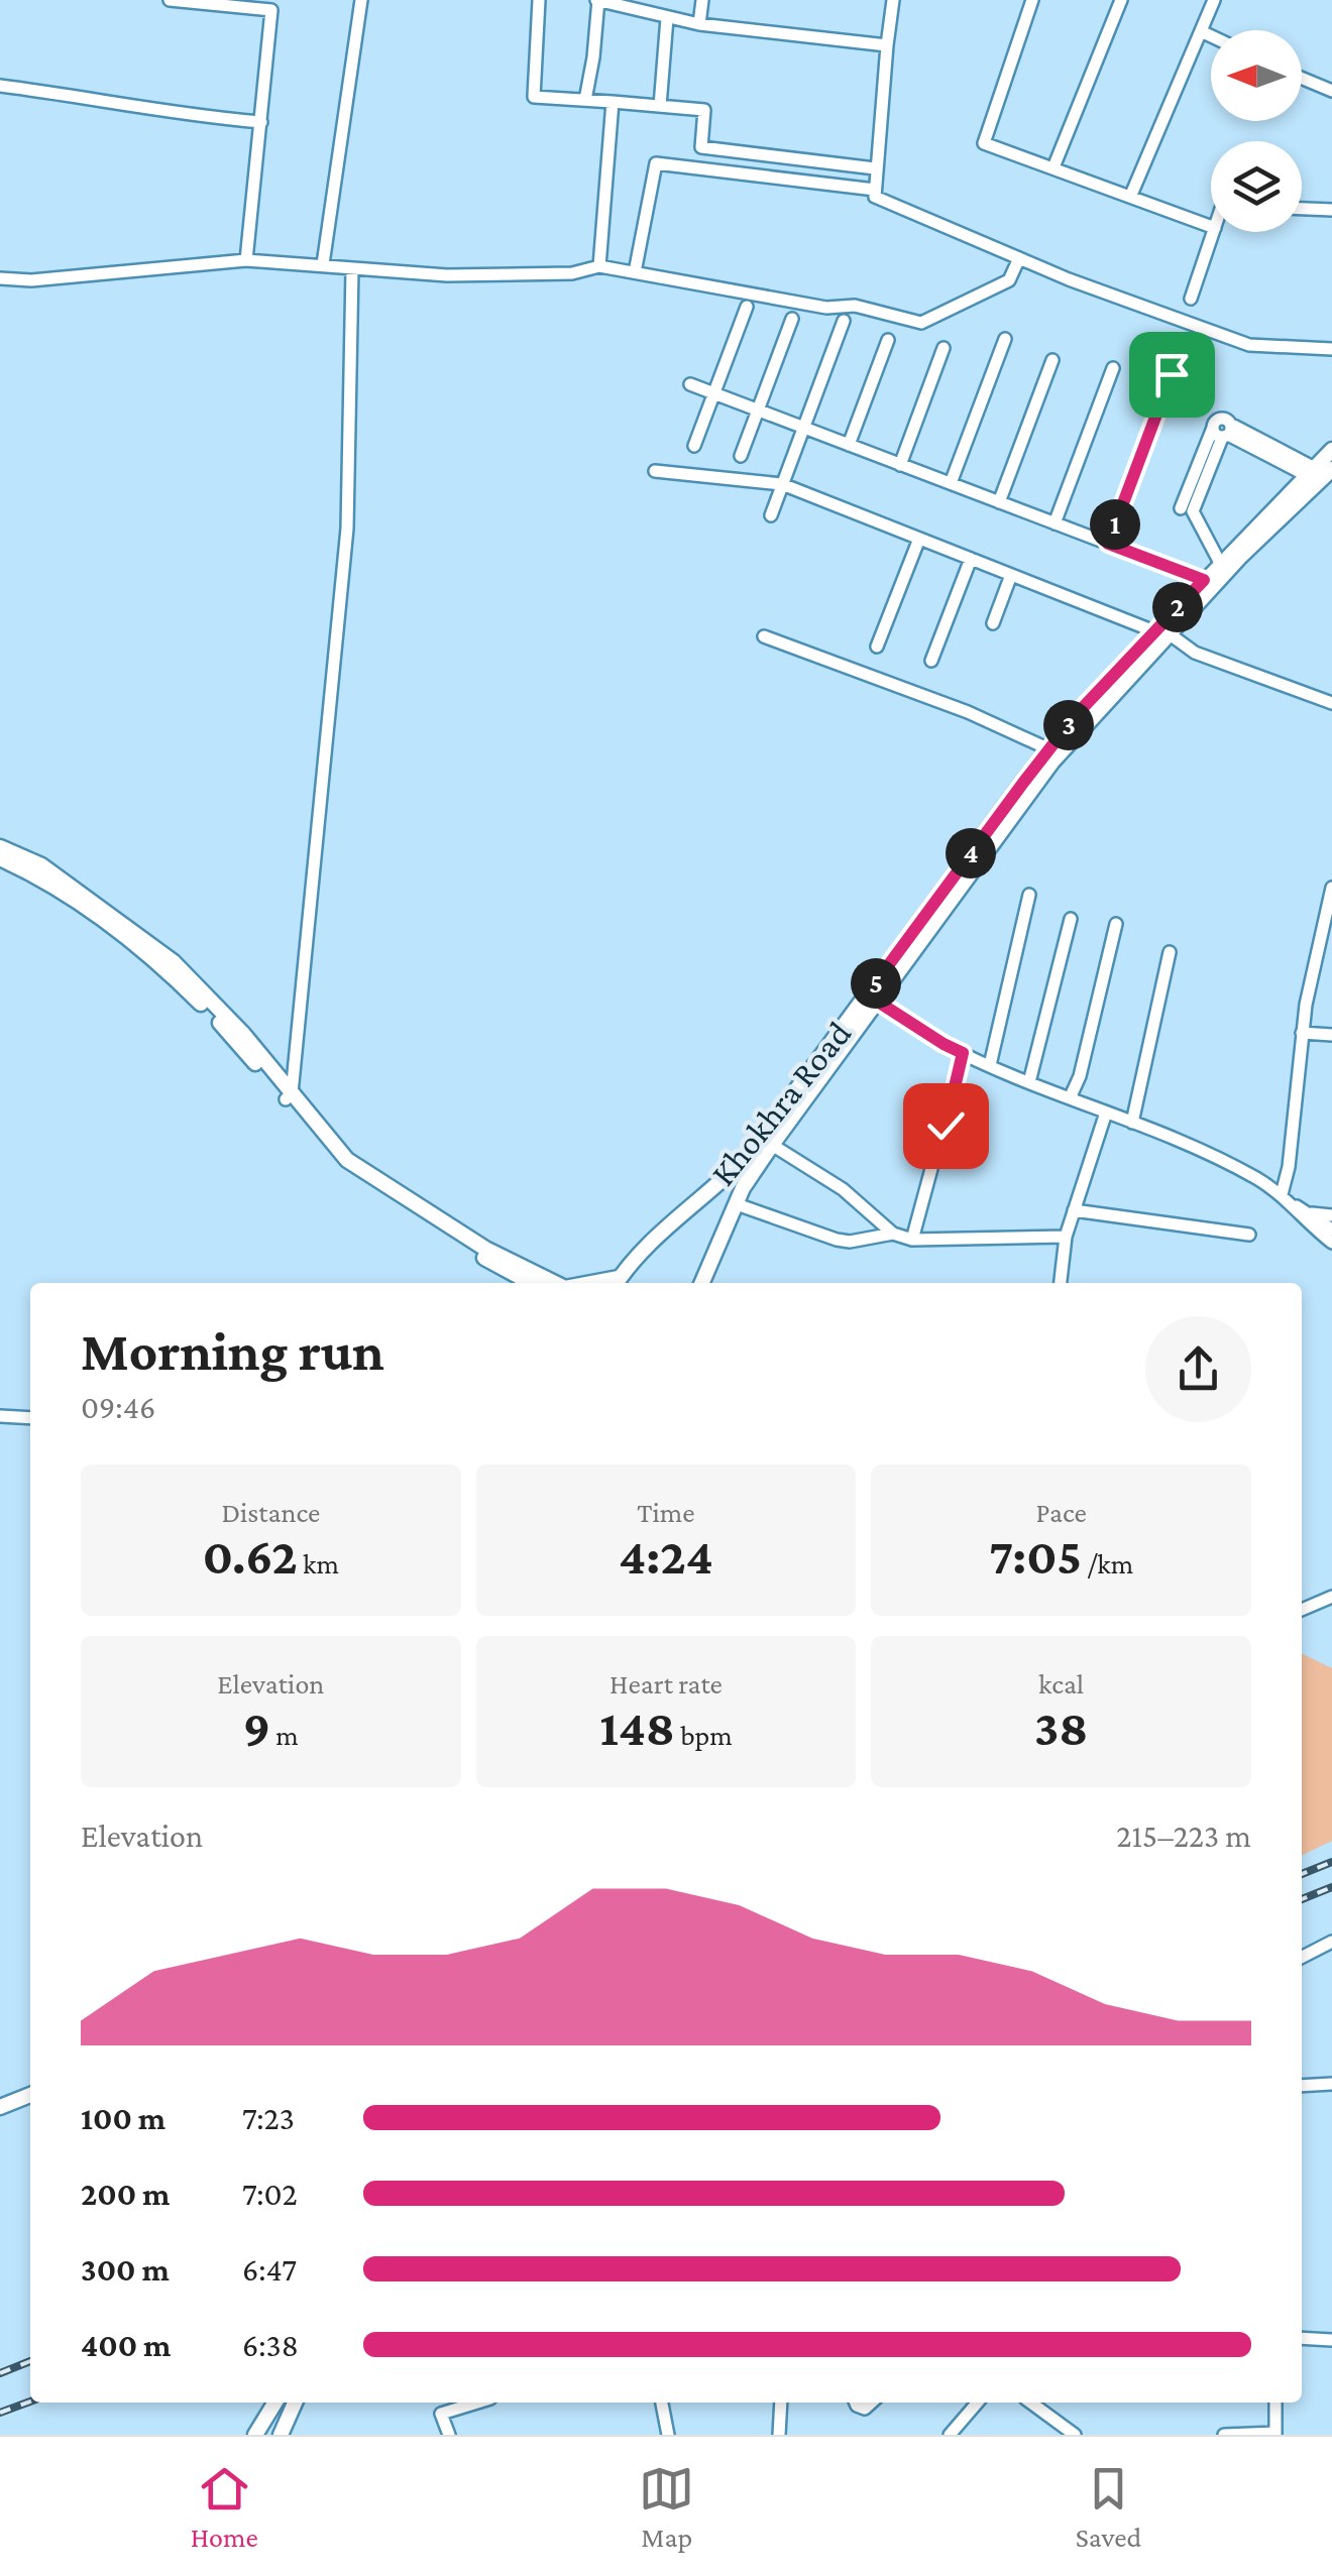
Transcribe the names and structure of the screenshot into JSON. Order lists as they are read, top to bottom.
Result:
{
  "streets": {
    "main road": ["Khokhra Road"]
  },
  "north": "left",
  "page": {
    "pins": [
      "1",
      "2",
      "3",
      "4",
      "5"
    ],
    "heading": ["Morning run", "09:46"],
    "stats": [
      ["Distance", "0.62 km"],
      ["Time", "4:24"],
      ["Pace", "7:05 /km"],
      ["Elevation", "9 m"],
      ["Heart rate", "148 bpm"],
      ["kcal", "38"]
    ],
    "chart": ["Elevation", "215–223 m"],
    "list": [
      {
        "name": "100 m",
        "note": "7:23"
      },
      {
        "name": "200 m",
        "note": "7:02"
      },
      {
        "name": "300 m",
        "note": "6:47"
      },
      {
        "name": "400 m",
        "note": "6:38"
      }
    ],
    "tabs": ["Home", "Map", "Saved"]
  }
}
